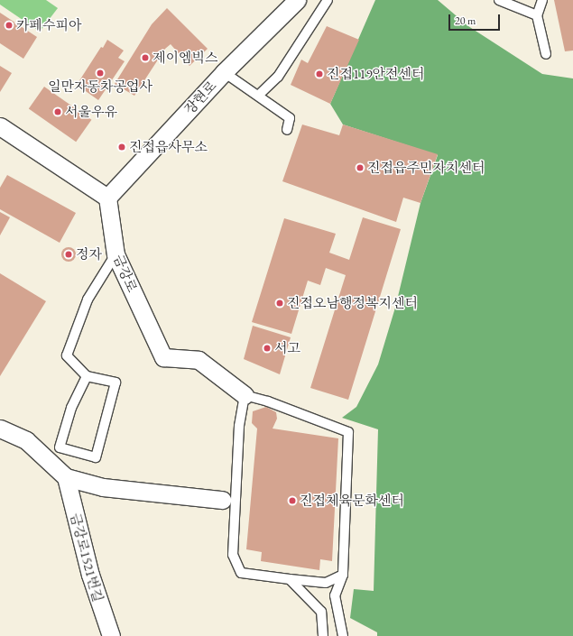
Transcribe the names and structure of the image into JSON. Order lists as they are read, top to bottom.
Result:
{
  "streets": {
    "street": ["장현로", "금강로", "금강로1521번길"]
  },
  "crossings": [
    ["장현로", "금강로"]
  ],
  "places": [
    "카페수피아",
    "제이엠빅스",
    "일만자동차공업사",
    "진접119안전센터",
    "서울우유",
    "진접읍사무소",
    "진접읍주민자치센터",
    "정자",
    "진접오남행정복지센터",
    "서고",
    "진접체육문화센터"
  ],
  "scale_bar": "20 m"
}
